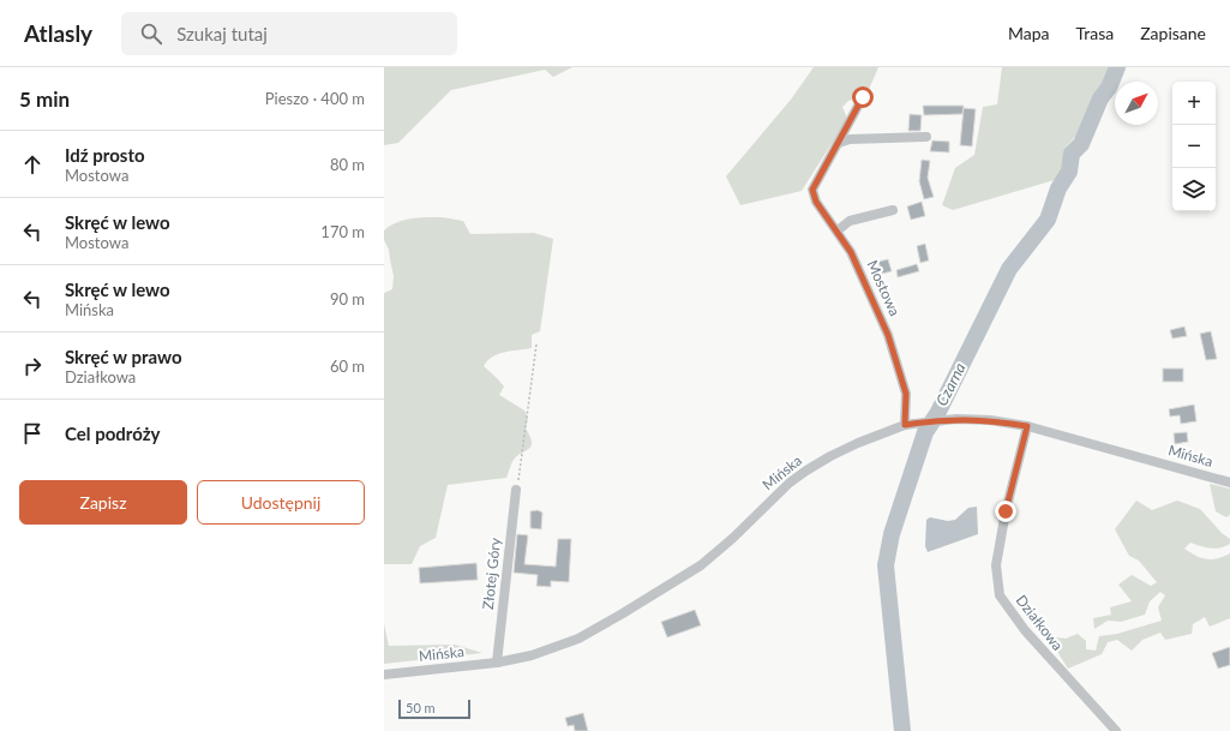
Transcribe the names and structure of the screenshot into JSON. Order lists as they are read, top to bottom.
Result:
{
  "streets": {
    "street": [
      "Mostowa",
      "Mińska",
      "Złotej Góry",
      "Działkowa"
    ]
  },
  "crossings": [
    ["Mostowa", "Mińska"],
    ["Mińska", "Złotej Góry"],
    ["Mińska", "Działkowa"]
  ],
  "water": ["Czarna"],
  "scale_bar": "50 m",
  "north": "top right",
  "page": {
    "header": "Atlasly",
    "search": "Szukaj tutaj",
    "nav": ["Mapa", "Trasa", "Zapisane"],
    "heading": ["5 min", "Pieszo · 400 m"],
    "map_buttons": ["+", "−"],
    "list": [
      ["Idź prosto", "Mostowa", "80 m"],
      ["Skręć w lewo", "Mostowa", "170 m"],
      ["Skręć w lewo", "Mińska", "90 m"],
      ["Skręć w prawo", "Działkowa", "60 m"],
      "Cel podróży"
    ],
    "buttons": ["Zapisz", "Udostępnij"],
    "scale": "50 m"
  }
}
